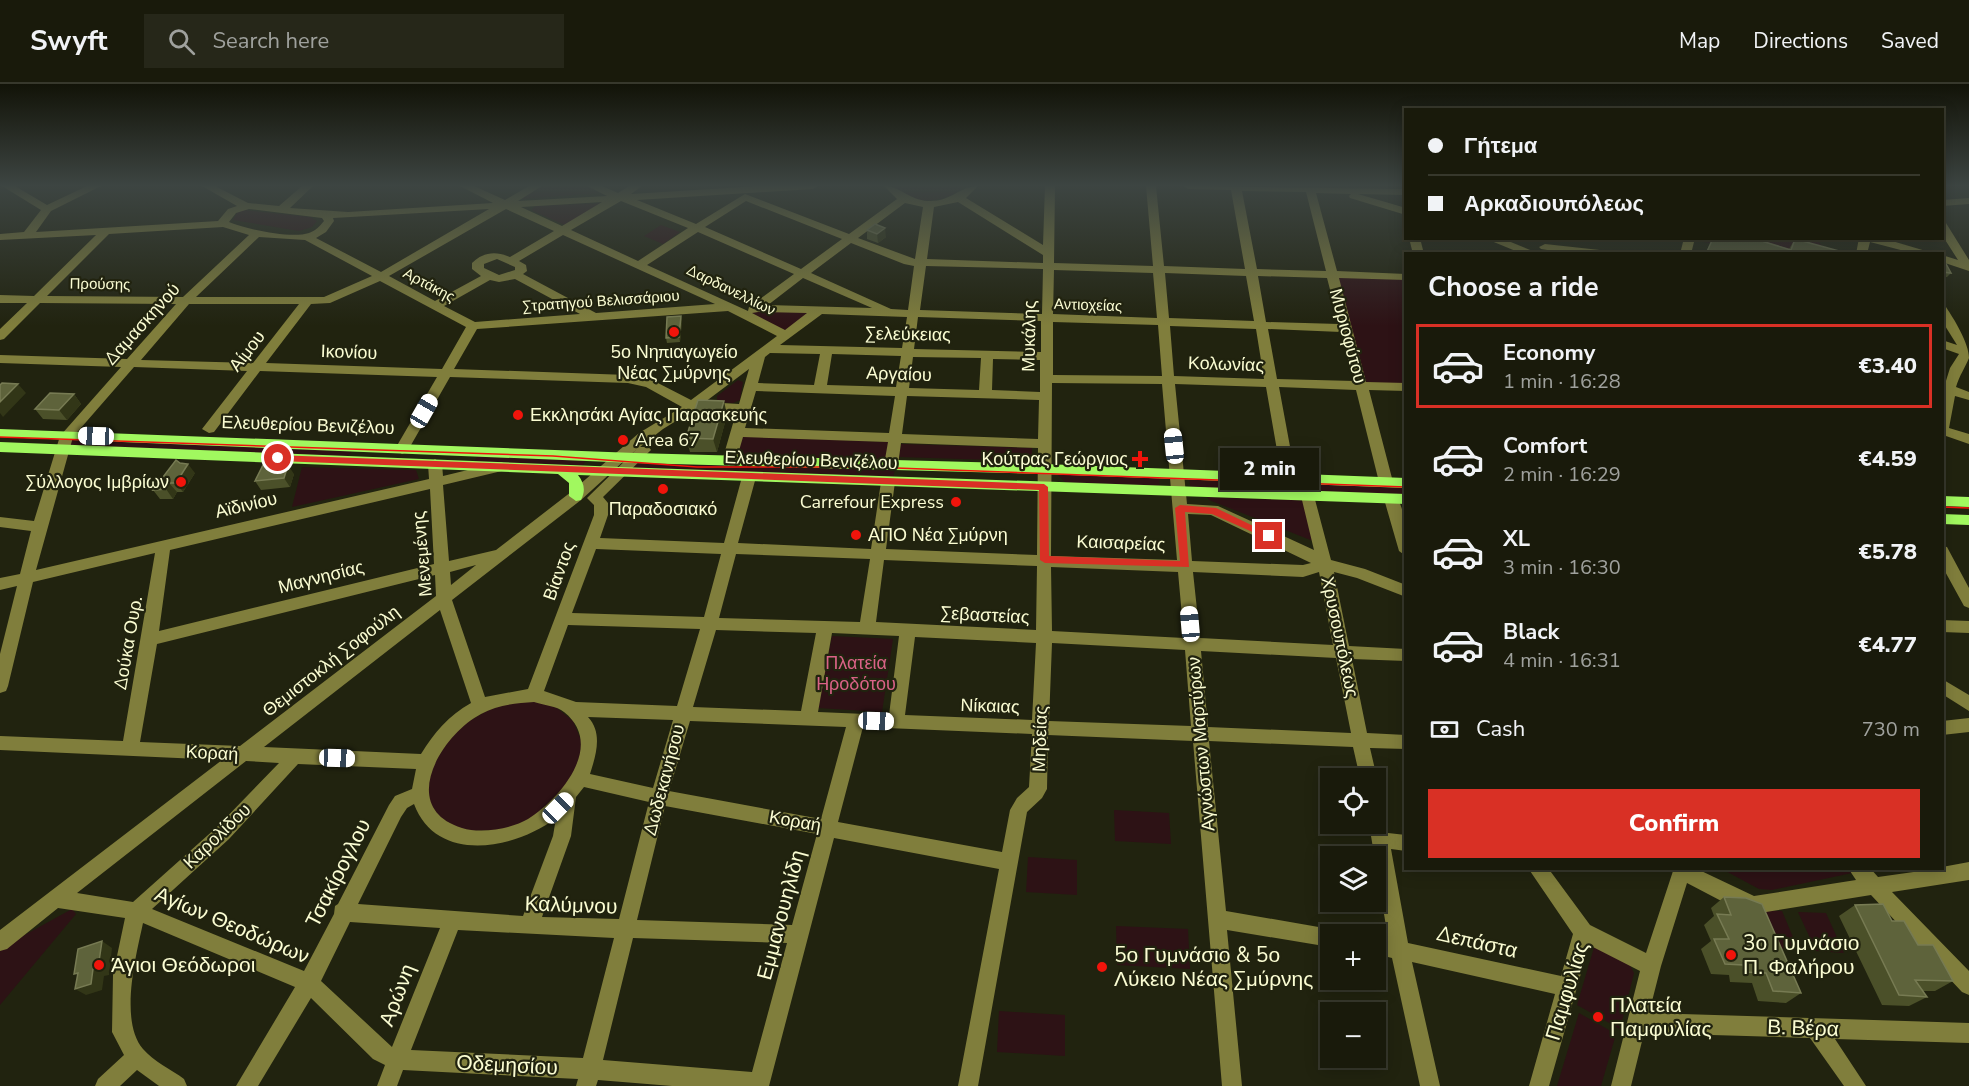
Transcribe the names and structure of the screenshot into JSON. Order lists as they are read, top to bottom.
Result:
{
  "streets": {
    "main road": ["Ελευθερίου Βενιζέλου"],
    "street": [
      "Προύσης",
      "Αρτάκης",
      "Δαρδανελλίων",
      "Στρατηγού Βελισσάριου",
      "Αντιοχείας",
      "Δαμασκηνού",
      "Σελεύκειας",
      "Μυκάλης",
      "Μυριοφύτου",
      "Αίμου",
      "Ικονίου",
      "Κολωνίας",
      "Αργαίου",
      "Αϊδινίου",
      "Καισαρείας",
      "Μενεμένης",
      "Βίαντος",
      "Μαγνησίας",
      "Σεβαστείας",
      "Χρυσουπόλεως",
      "Δούκα Ουρ.",
      "Θεμιστοκλή Σοφούλη",
      "Νίκαιας",
      "Μηδείας",
      "Αγνώστων Μαρτύρων",
      "Κοραή",
      "Δωδεκανήσου",
      "Καρολίδου",
      "Τσακίρογλου",
      "Καλύμνου",
      "Εμμανουηλίδη",
      "Αγίων Θεοδώρων",
      "Δεπάστα",
      "Παμφυλίας",
      "Αρώνη",
      "Β. Βέρα",
      "Οδεμησίου"
    ]
  },
  "crossings": [
    ["Προύσης", "Αρτάκης"],
    ["Προύσης", "Δαμασκηνού"],
    ["Προύσης", "Αίμου"],
    ["Αρτάκης", "Στρατηγού Βελισσάριου"],
    ["Δαρδανελλίων", "Στρατηγού Βελισσάριου"],
    ["Δαρδανελλίων", "Αντιοχείας"],
    ["Δαρδανελλίων", "Θεμιστοκλή Σοφούλη"],
    ["Αντιοχείας", "Μυκάλης"],
    ["Αντιοχείας", "Μυριοφύτου"],
    ["Αντιοχείας", "Θεμιστοκλή Σοφούλη"],
    ["Αντιοχείας", "Αγνώστων Μαρτύρων"],
    ["Δαμασκηνού", "Ικονίου"],
    ["Δαμασκηνού", "Ελευθερίου Βενιζέλου"],
    ["Σελεύκειας", "Μυκάλης"],
    ["Σελεύκειας", "Θεμιστοκλή Σοφούλη"],
    ["Μυκάλης", "Κολωνίας"],
    ["Μυκάλης", "Αργαίου"],
    ["Μυκάλης", "Ελευθερίου Βενιζέλου"],
    ["Μυκάλης", "Μηδείας"],
    ["Μυριοφύτου", "Κολωνίας"],
    ["Μυριοφύτου", "Ελευθερίου Βενιζέλου"],
    ["Αίμου", "Ικονίου"],
    ["Ικονίου", "Θεμιστοκλή Σοφούλη"],
    ["Κολωνίας", "Αγνώστων Μαρτύρων"],
    ["Ελευθερίου Βενιζέλου", "Αϊδινίου"],
    ["Ελευθερίου Βενιζέλου", "Μενεμένης"],
    ["Ελευθερίου Βενιζέλου", "Χρυσουπόλεως"],
    ["Ελευθερίου Βενιζέλου", "Θεμιστοκλή Σοφούλη"],
    ["Ελευθερίου Βενιζέλου", "Μηδείας"],
    ["Ελευθερίου Βενιζέλου", "Αγνώστων Μαρτύρων"],
    ["Ελευθερίου Βενιζέλου", "Δωδεκανήσου"],
    ["Αϊδινίου", "Μενεμένης"],
    ["Αϊδινίου", "Δούκα Ουρ."],
    ["Καισαρείας", "Βίαντος"],
    ["Καισαρείας", "Χρυσουπόλεως"],
    ["Καισαρείας", "Μηδείας"],
    ["Καισαρείας", "Αγνώστων Μαρτύρων"],
    ["Καισαρείας", "Δωδεκανήσου"],
    ["Μενεμένης", "Βίαντος"],
    ["Μενεμένης", "Μαγνησίας"],
    ["Μενεμένης", "Θεμιστοκλή Σοφούλη"],
    ["Μενεμένης", "Νίκαιας"],
    ["Μενεμένης", "Κοραή"],
    ["Μενεμένης", "Τσακίρογλου"],
    ["Βίαντος", "Σεβαστείας"],
    ["Βίαντος", "Νίκαιας"],
    ["Βίαντος", "Κοραή"],
    ["Βίαντος", "Τσακίρογλου"],
    ["Μαγνησίας", "Δούκα Ουρ."],
    ["Μαγνησίας", "Θεμιστοκλή Σοφούλη"],
    ["Σεβαστείας", "Χρυσουπόλεως"],
    ["Σεβαστείας", "Μηδείας"],
    ["Σεβαστείας", "Αγνώστων Μαρτύρων"],
    ["Σεβαστείας", "Δωδεκανήσου"],
    ["Χρυσουπόλεως", "Νίκαιας"],
    ["Δούκα Ουρ.", "Κοραή"],
    ["Θεμιστοκλή Σοφούλη", "Κοραή"],
    ["Θεμιστοκλή Σοφούλη", "Αγίων Θεοδώρων"],
    ["Νίκαιας", "Μηδείας"],
    ["Νίκαιας", "Αγνώστων Μαρτύρων"],
    ["Νίκαιας", "Κοραή"],
    ["Νίκαιας", "Δωδεκανήσου"],
    ["Νίκαιας", "Τσακίρογλου"],
    ["Νίκαιας", "Εμμανουηλίδη"],
    ["Μηδείας", "Κοραή"],
    ["Κοραή", "Δωδεκανήσου"],
    ["Κοραή", "Καρολίδου"],
    ["Κοραή", "Τσακίρογλου"],
    ["Κοραή", "Εμμανουηλίδη"],
    ["Δωδεκανήσου", "Καλύμνου"],
    ["Δωδεκανήσου", "Οδεμησίου"],
    ["Καρολίδου", "Αγίων Θεοδώρων"],
    ["Τσακίρογλου", "Καλύμνου"],
    ["Τσακίρογλου", "Αγίων Θεοδώρων"],
    ["Καλύμνου", "Εμμανουηλίδη"],
    ["Καλύμνου", "Αρώνη"],
    ["Εμμανουηλίδη", "Οδεμησίου"],
    ["Αγίων Θεοδώρων", "Αρώνη"],
    ["Αγίων Θεοδώρων", "Οδεμησίου"],
    ["Δεπάστα", "Παμφυλίας"],
    ["Αρώνη", "Οδεμησίου"]
  ],
  "parks": ["Πλατεία Ηροδότου"],
  "places": {
    "other": [
      "5ο Νηπιαγωγείο Νέας Σμύρνης",
      "Εκκλησάκι Αγίας Παρασκευής",
      "Area 67",
      "Σύλλογος Ιμβρίων",
      "Παραδοσιακό",
      "Carrefour Express",
      "ΑΠΟ Νέα Σμύρνη",
      "3ο Γυμνάσιο Π. Φαλήρου",
      "Άγιοι Θεόδωροι",
      "5ο Γυμνάσιο & 5ο Λύκειο Νέας Σμύρνης",
      "Πλατεία Παμφυλίας"
    ],
    "health": ["Κούτρας Γεώργιος"]
  },
  "page": {
    "header": "Swyft",
    "search": "Search here",
    "nav": ["Map", "Directions", "Saved"],
    "banner": ["Γήτεμα", "Αρκαδιουπόλεως"],
    "heading": "Choose a ride",
    "list": [
      {
        "name": "Economy",
        "note": "1 min · 16:28",
        "value": "€3.40"
      },
      {
        "name": "Comfort",
        "note": "2 min · 16:29",
        "value": "€4.59"
      },
      {
        "name": "XL",
        "note": "3 min · 16:30",
        "value": "€5.78"
      },
      {
        "name": "Black",
        "note": "4 min · 16:31",
        "value": "€4.77"
      }
    ],
    "bubble": "2 min",
    "pay": ["Cash", "730 m"],
    "map_buttons": ["+", "−"],
    "buttons": "Confirm"
  }
}
